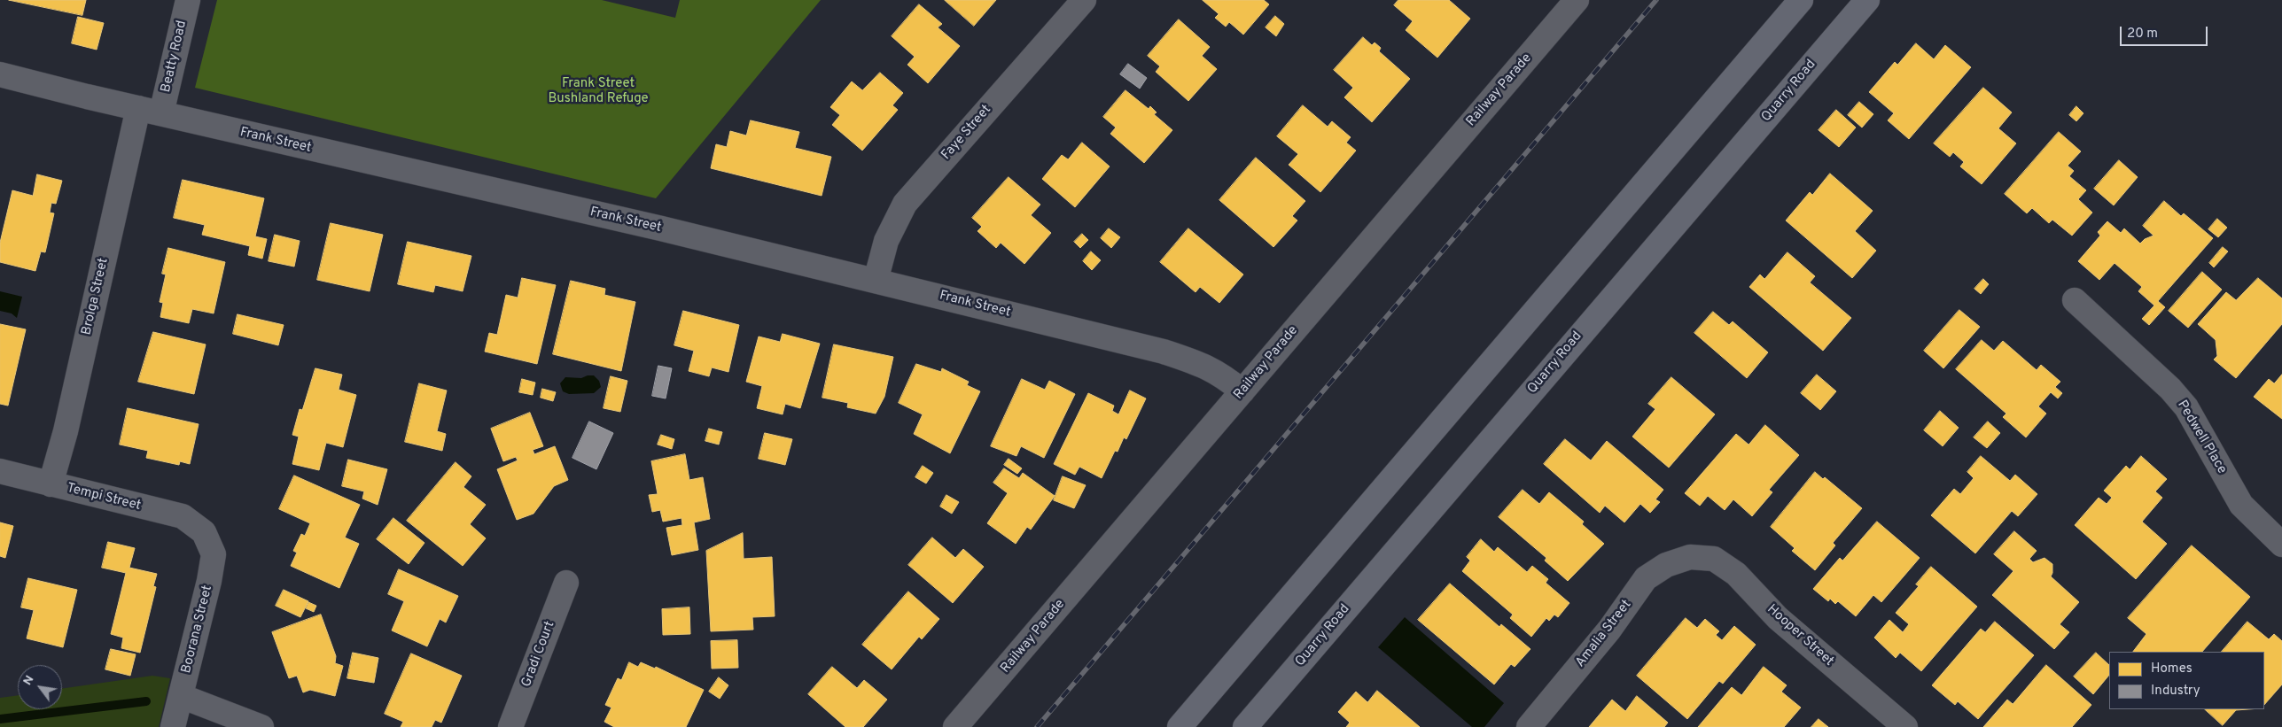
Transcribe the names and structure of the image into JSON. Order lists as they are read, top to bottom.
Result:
{
  "streets": {
    "main road": ["Quarry Road"],
    "street": [
      "Beatty Road",
      "Railway Parade",
      "Faye Street",
      "Frank Street",
      "Brolga Street",
      "Pedwell Place",
      "Tempi Street",
      "Boorana Street",
      "Amalia Street",
      "Hooper Street",
      "Gradi Court"
    ]
  },
  "crossings": [
    ["Beatty Road", "Frank Street"],
    ["Beatty Road", "Brolga Street"],
    ["Railway Parade", "Frank Street"],
    ["Faye Street", "Frank Street"],
    ["Frank Street", "Brolga Street"],
    ["Brolga Street", "Tempi Street"],
    ["Tempi Street", "Boorana Street"],
    ["Amalia Street", "Hooper Street"]
  ],
  "parks": ["Frank Street Bushland Refuge"],
  "legend": ["Homes", "Industry"],
  "scale_bar": "20 m",
  "north": "top left"
}
